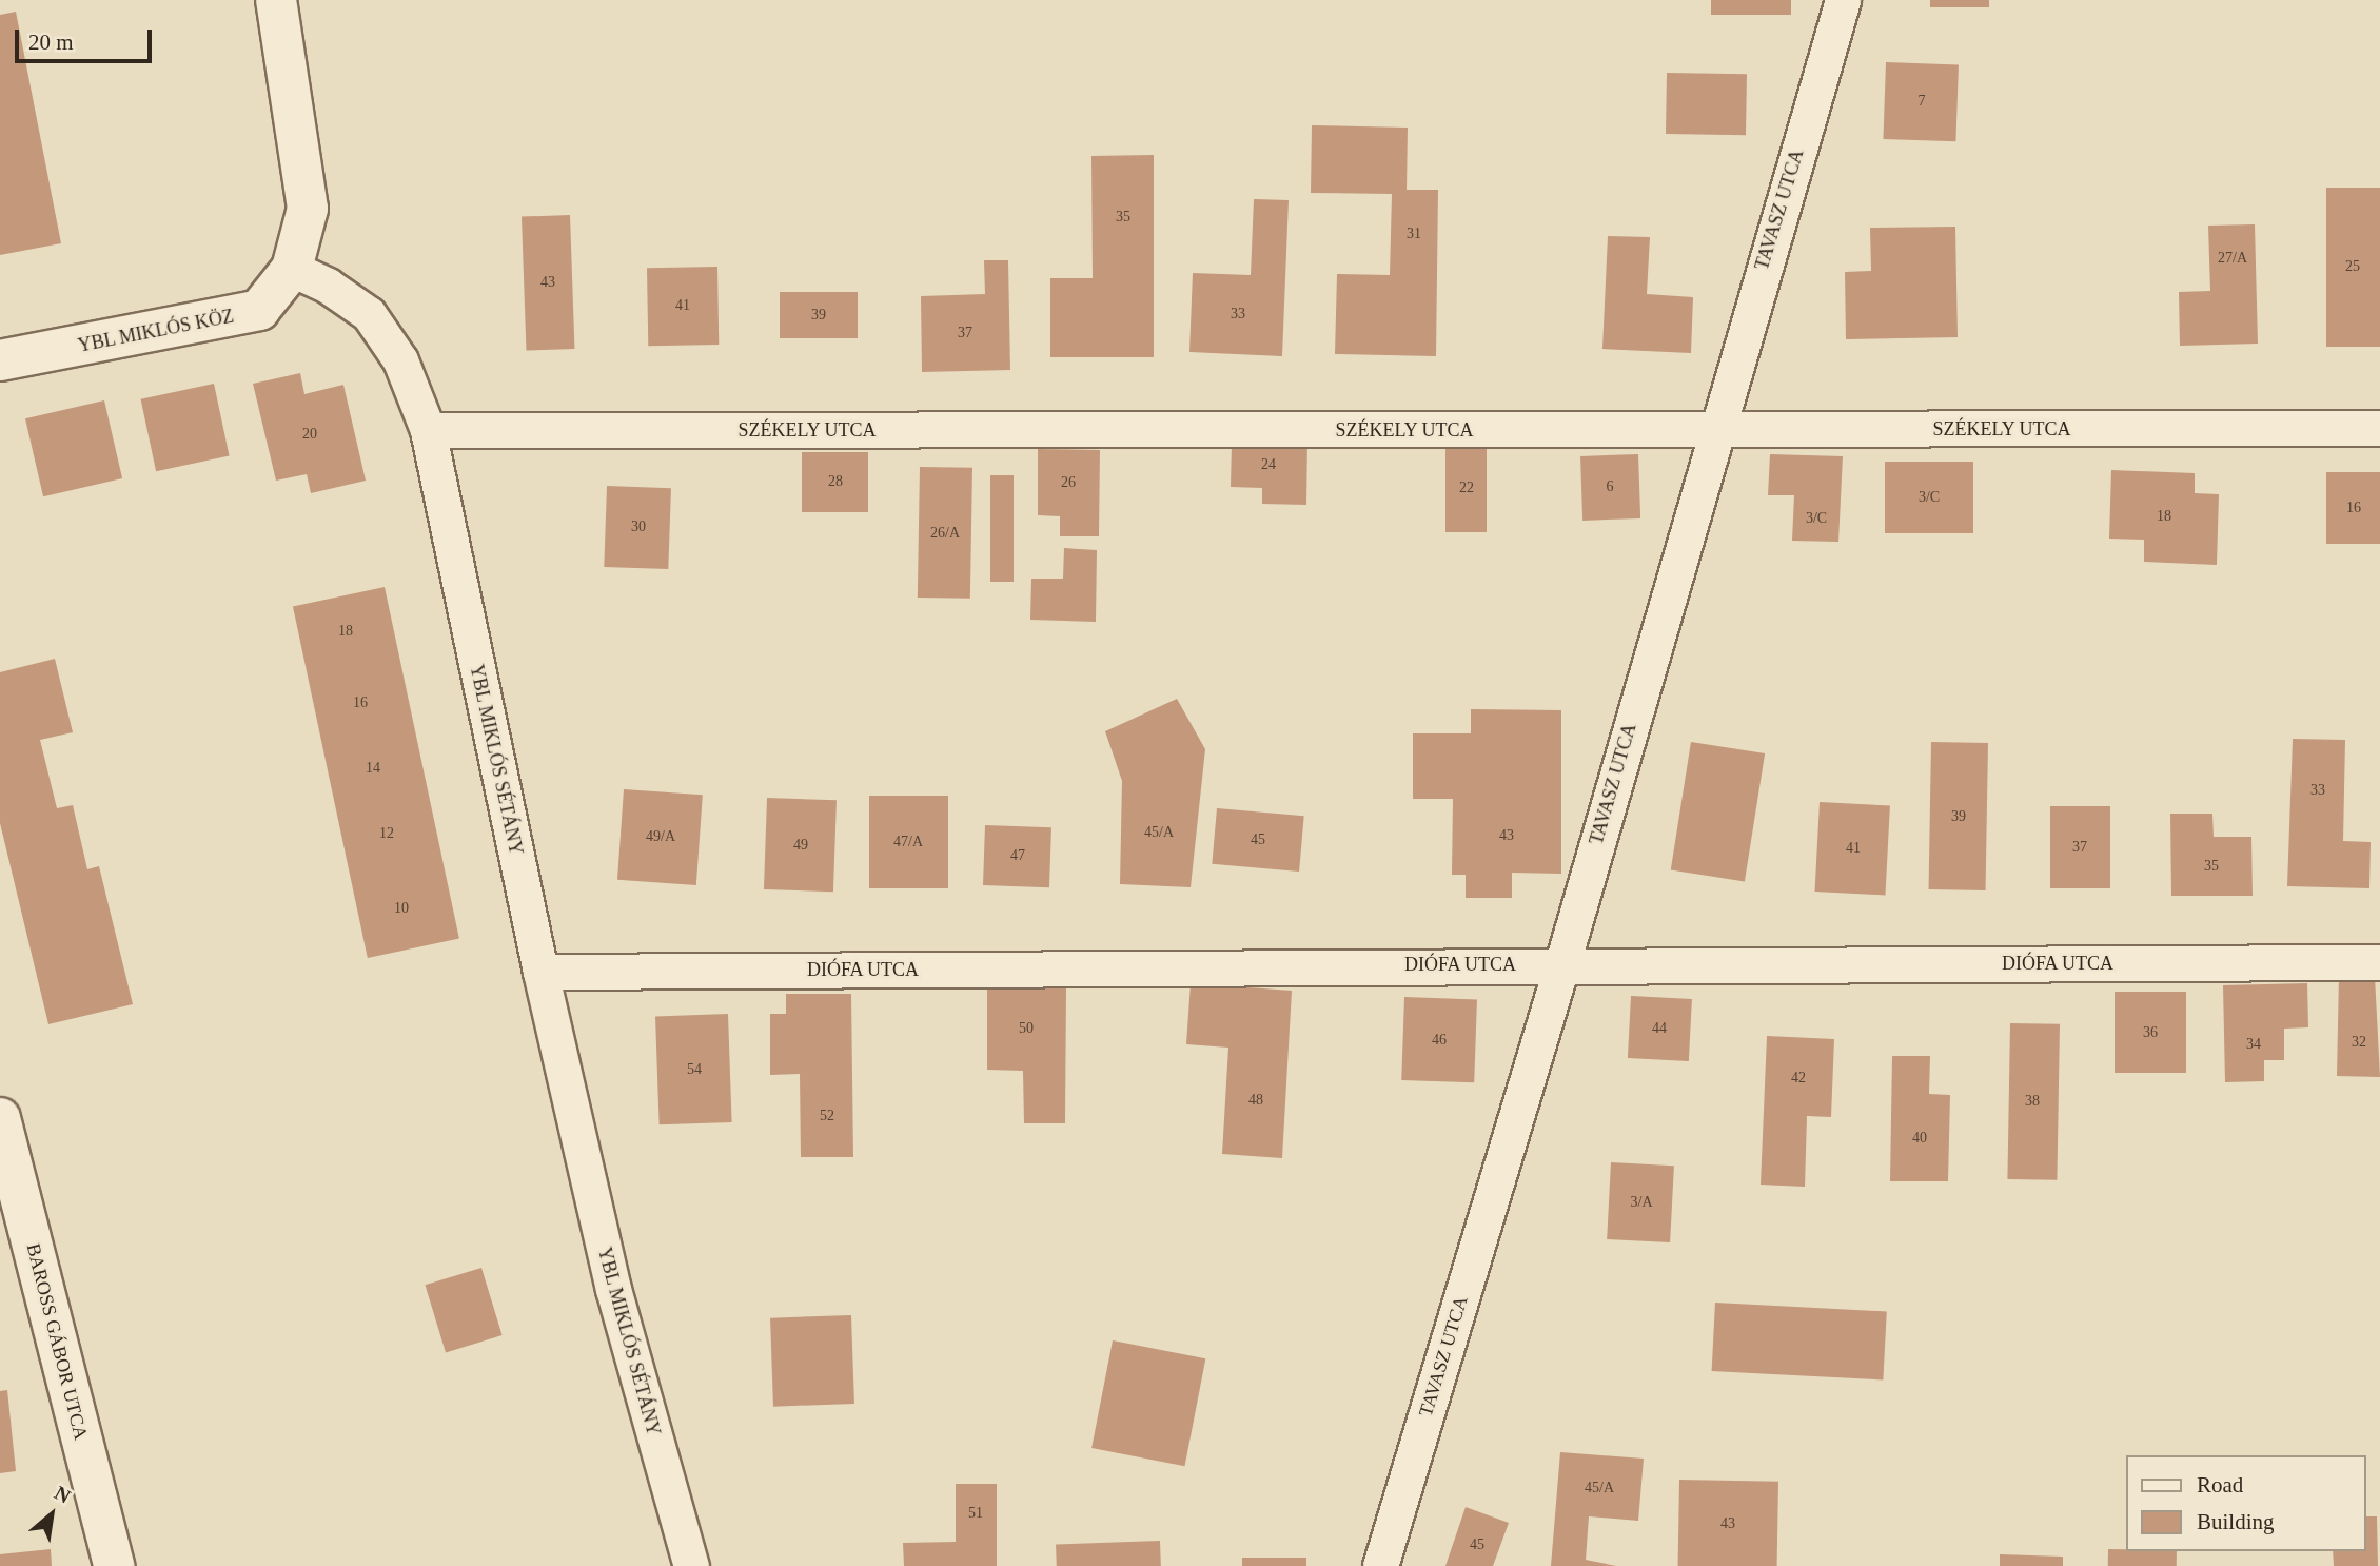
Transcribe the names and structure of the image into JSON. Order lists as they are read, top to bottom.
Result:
{
  "streets": {
    "street": [
      "TAVASZ UTCA",
      "YBL MIKLÓS KÖZ",
      "SZÉKELY UTCA",
      "YBL MIKLÓS SÉTÁNY",
      "DIÓFA UTCA",
      "BAROSS GÁBOR UTCA"
    ]
  },
  "crossings": [
    ["TAVASZ UTCA", "SZÉKELY UTCA"],
    ["TAVASZ UTCA", "DIÓFA UTCA"],
    ["YBL MIKLÓS KÖZ", "YBL MIKLÓS SÉTÁNY"],
    ["SZÉKELY UTCA", "YBL MIKLÓS SÉTÁNY"],
    ["YBL MIKLÓS SÉTÁNY", "DIÓFA UTCA"]
  ],
  "house_numbers": [
    "7",
    "35",
    "31",
    "27/A",
    "25",
    "43",
    "41",
    "33",
    "39",
    "37",
    "20",
    "24",
    "28",
    "26",
    "6",
    "22",
    "3/C",
    "16",
    "18",
    "3/C",
    "30",
    "26/A",
    "18",
    "16",
    "14",
    "33",
    "39",
    "45/A",
    "12",
    "43",
    "49/A",
    "45",
    "47/A",
    "49",
    "37",
    "41",
    "47",
    "35",
    "10",
    "50",
    "44",
    "36",
    "46",
    "32",
    "34",
    "54",
    "42",
    "48",
    "38",
    "52",
    "40",
    "3/A",
    "45/A",
    "51",
    "43",
    "45"
  ],
  "legend": ["Road", "Building"],
  "scale_bar": "20 m",
  "north": "top right"
}
